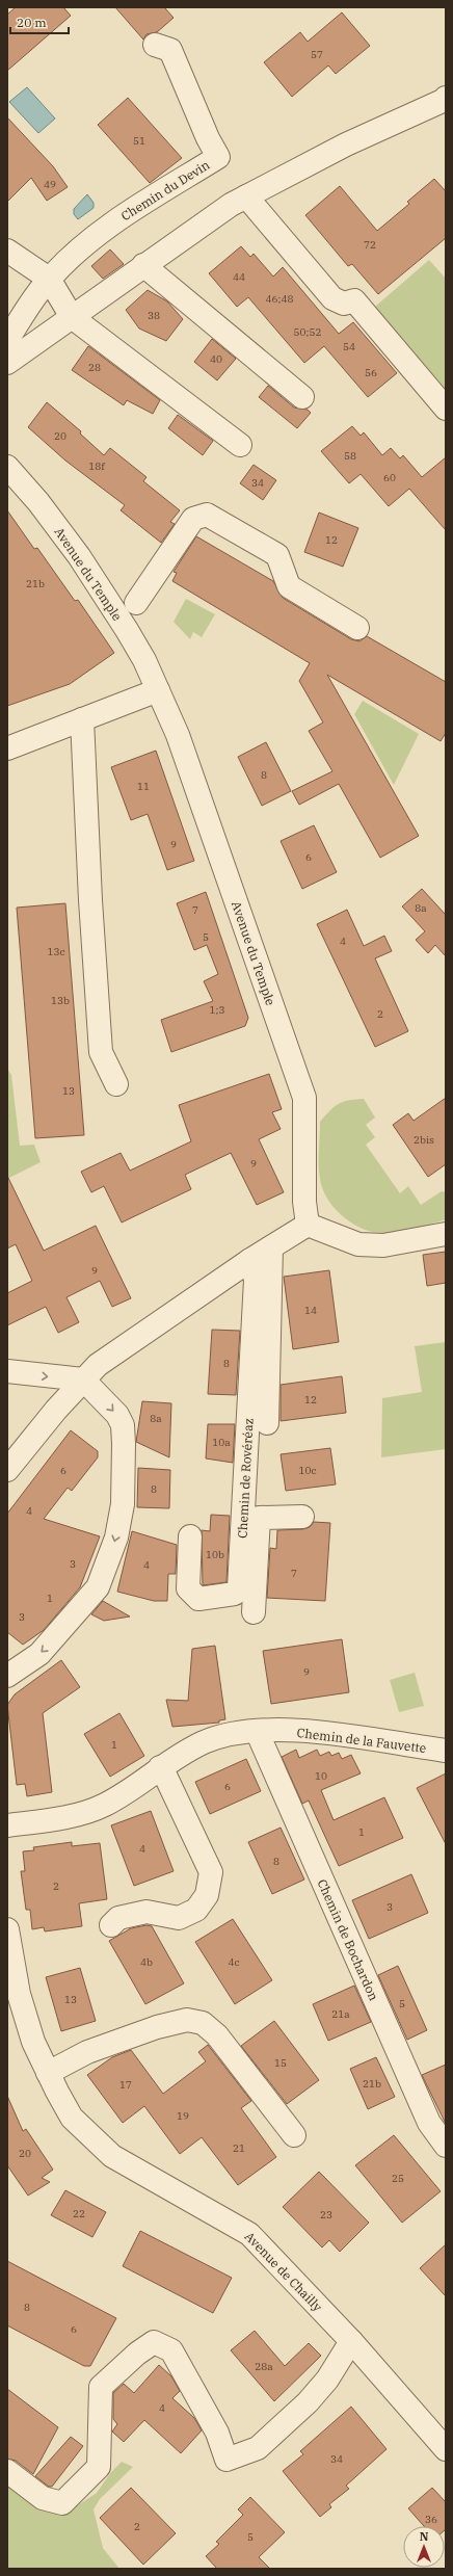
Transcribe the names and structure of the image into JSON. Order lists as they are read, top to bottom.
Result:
{
  "streets": {
    "street": [
      "Chemin du Devin",
      "Avenue du Temple",
      "Chemin de Rovéréaz",
      "Chemin de la Fauvette",
      "Chemin de Bochardon",
      "Avenue de Chailly"
    ]
  },
  "crossings": [
    ["Chemin de la Fauvette", "Chemin de Bochardon"]
  ],
  "house_numbers": [
    "57",
    "51",
    "49",
    "72",
    "44",
    "46;48",
    "38",
    "50;52",
    "54",
    "40",
    "28",
    "56",
    "20",
    "58",
    "18f",
    "60",
    "34",
    "12",
    "21b",
    "8",
    "11",
    "9",
    "6",
    "8a",
    "7",
    "5",
    "4",
    "13c",
    "13b",
    "1;3",
    "2",
    "13",
    "2bis",
    "9",
    "9",
    "14",
    "8",
    "12",
    "8a",
    "10a",
    "6",
    "10c",
    "8",
    "4",
    "10b",
    "3",
    "4",
    "7",
    "1",
    "3",
    "9",
    "1",
    "10",
    "6",
    "1",
    "4",
    "8",
    "2",
    "3",
    "4b",
    "4c",
    "13",
    "5",
    "21a",
    "15",
    "21b",
    "17",
    "19",
    "21",
    "20",
    "25",
    "22",
    "23",
    "8",
    "6",
    "28a",
    "4",
    "34",
    "36",
    "2",
    "5"
  ],
  "scale_bar": "20 m",
  "north": "top"
}
